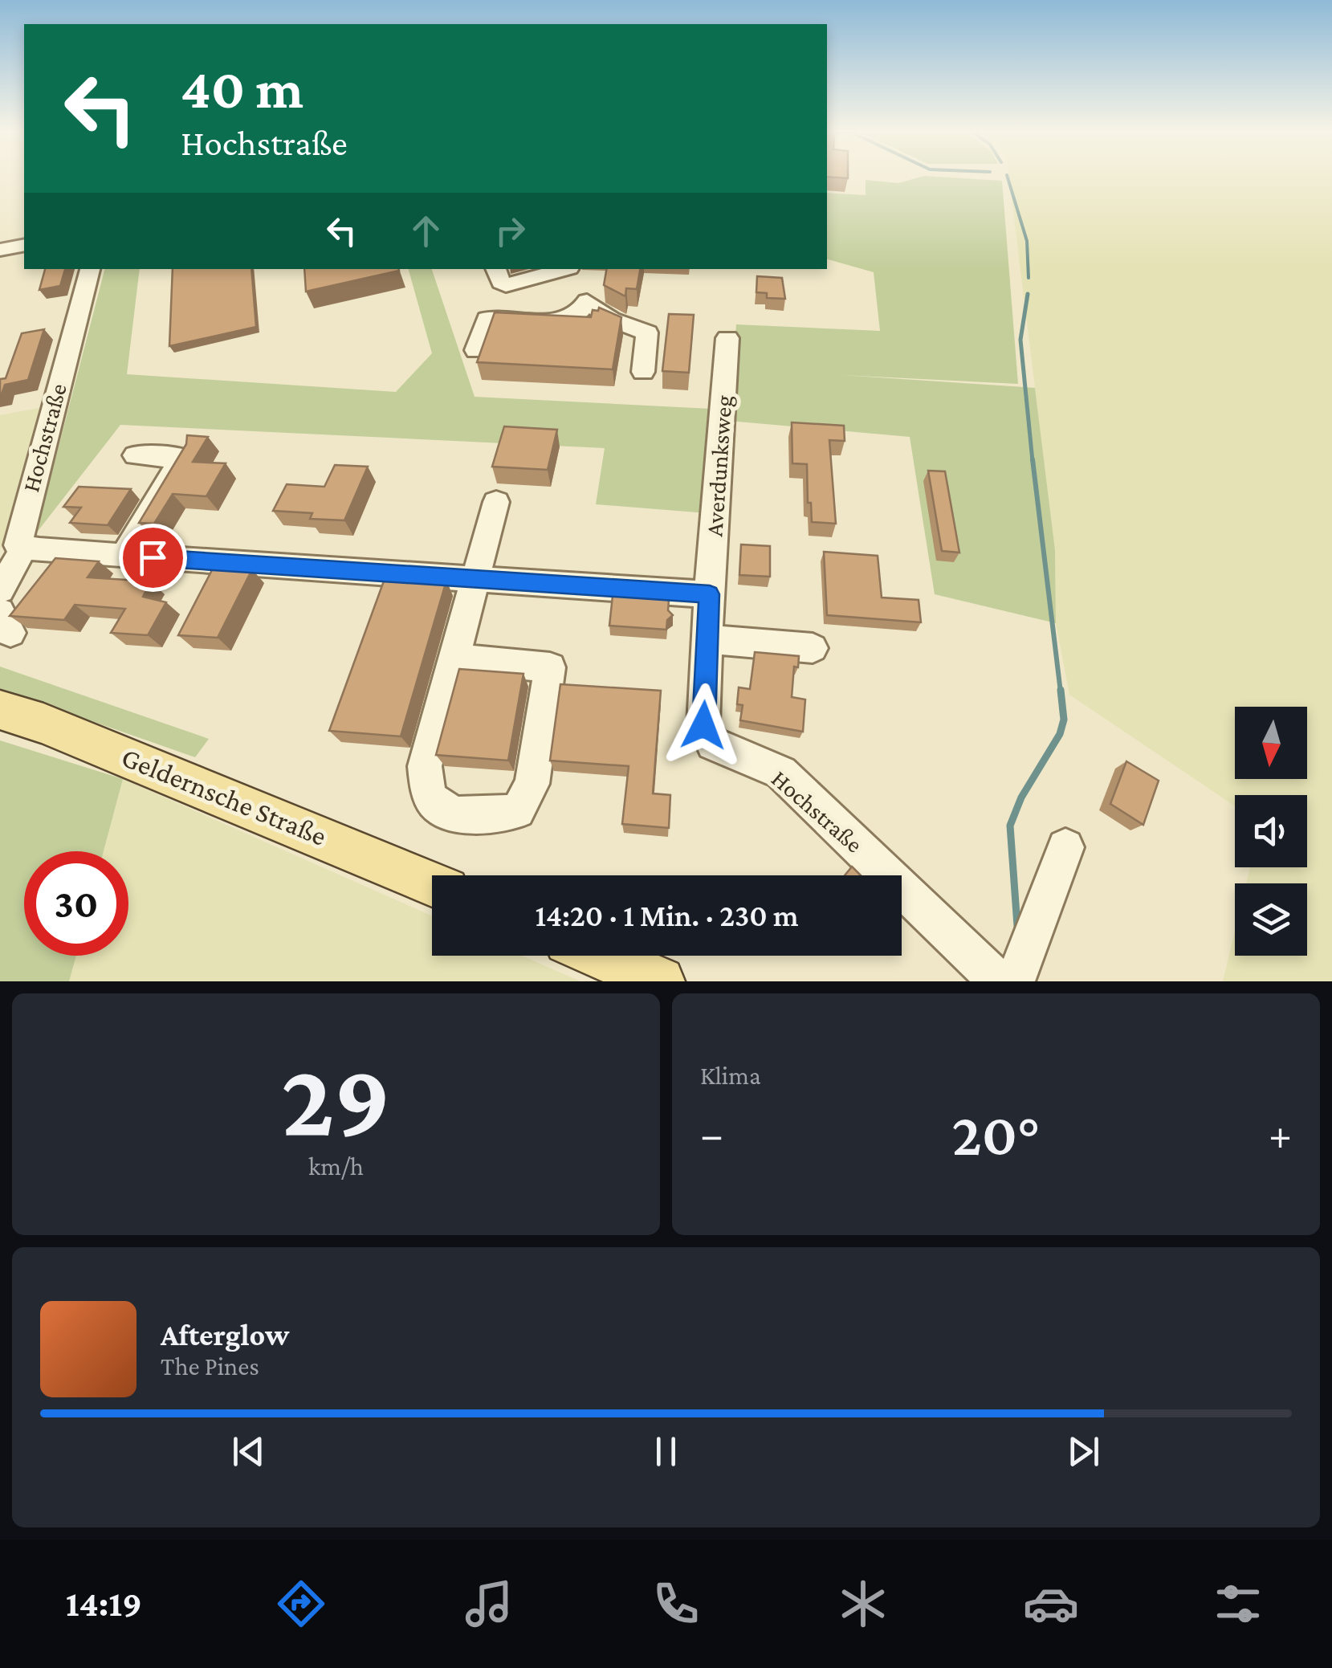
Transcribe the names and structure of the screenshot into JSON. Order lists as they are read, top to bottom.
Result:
{
  "streets": {
    "main road": ["Geldernsche Straße"],
    "street": ["Hochstraße", "Averdunksweg"]
  },
  "crossings": [
    ["Hochstraße", "Averdunksweg"]
  ],
  "north": "bottom",
  "page": {
    "turn": ["40 m", "Hochstraße"],
    "limit": "30",
    "trip": "14:20 · 1 Min. · 230 m",
    "tile": [
      ["29", "km/h"],
      "Klima"
    ],
    "heat": ["−", "20°", "+"],
    "song": ["Afterglow", "The Pines"],
    "tabs": "14:19"
  }
}
